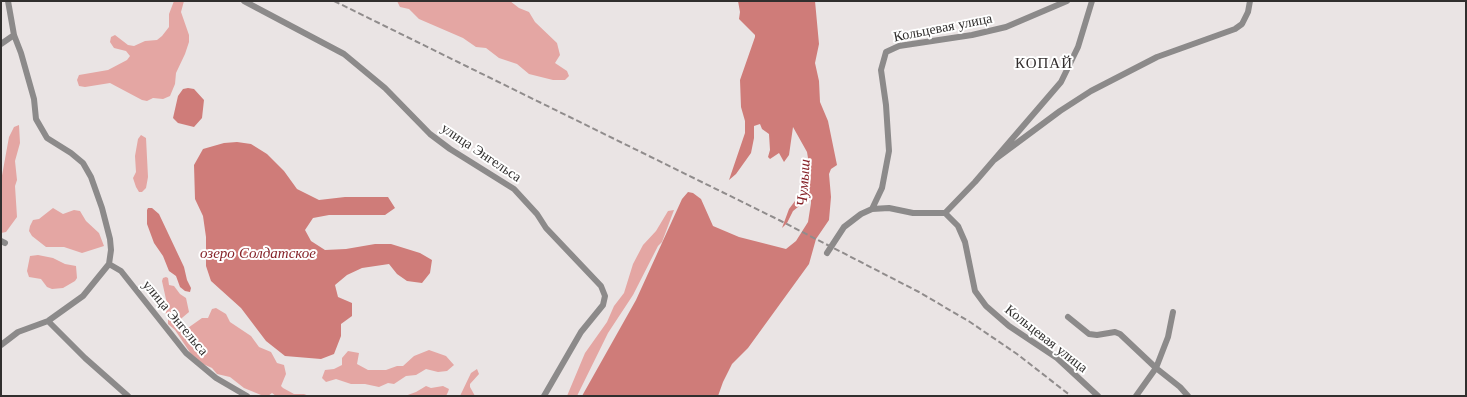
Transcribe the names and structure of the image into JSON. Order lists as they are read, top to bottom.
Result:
{
  "streets": {
    "street": ["Кольцевая улица", "улица Энгельса"]
  },
  "districts": ["КОПАЙ"],
  "water": ["Чумыш", "озеро Солдатское"]
}
